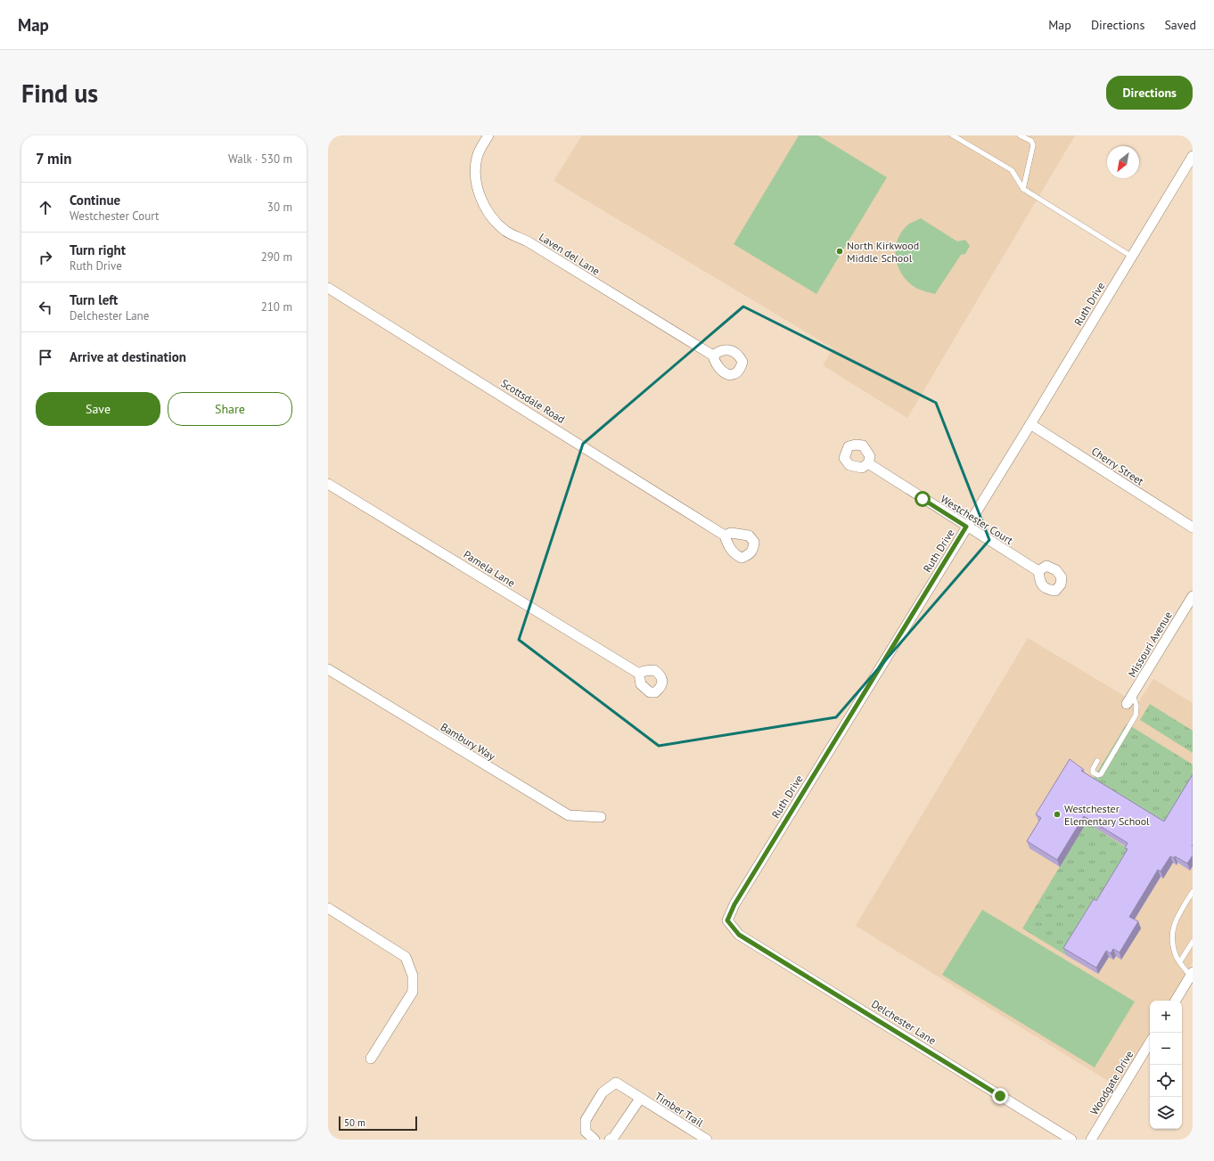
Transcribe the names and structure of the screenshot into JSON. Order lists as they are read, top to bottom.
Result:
{
  "streets": {
    "street": [
      "Laven del Lane",
      "Ruth Drive",
      "Scottsdale Road",
      "Cherry Street",
      "Westchester Court",
      "Pamela Lane",
      "Missouri Avenue",
      "Bambury Way",
      "Delchester Lane",
      "Woodgate Drive",
      "Timber Trail"
    ]
  },
  "crossings": [
    ["Ruth Drive", "Cherry Street"],
    ["Ruth Drive", "Westchester Court"],
    ["Ruth Drive", "Delchester Lane"]
  ],
  "places": ["North Kirkwood Middle School", "Westchester Elementary School"],
  "scale_bar": "50 m",
  "north": "bottom left",
  "page": {
    "header": "Map",
    "nav": ["Map", "Directions", "Saved"],
    "buttons": [
      "Directions",
      ["Save", "Share"]
    ],
    "title": "Find us",
    "heading": ["7 min", "Walk · 530 m"],
    "list": [
      ["Continue", "Westchester Court", "30 m"],
      ["Turn right", "Ruth Drive", "290 m"],
      ["Turn left", "Delchester Lane", "210 m"],
      "Arrive at destination"
    ],
    "map_buttons": ["+", "−"],
    "scale": "50 m"
  }
}
